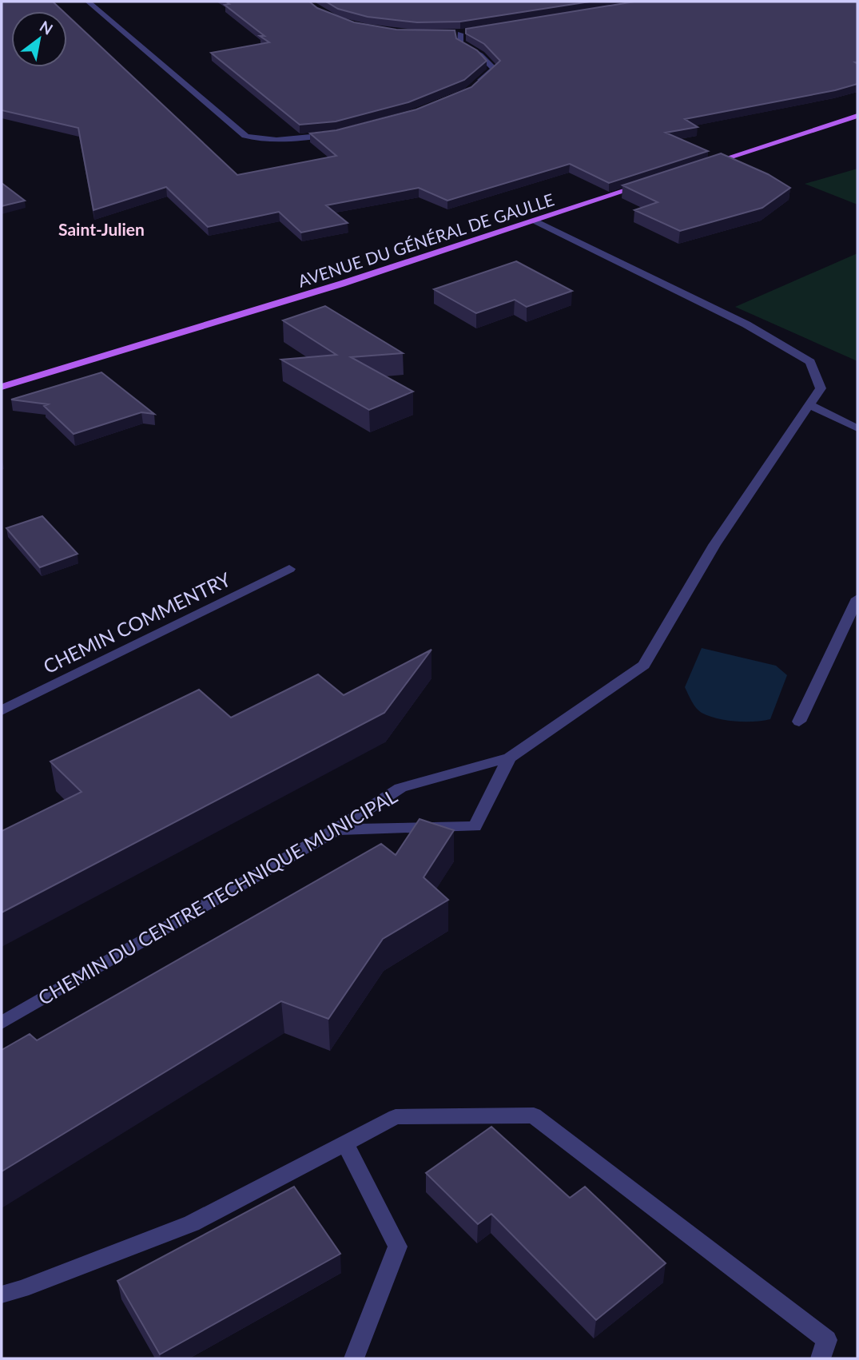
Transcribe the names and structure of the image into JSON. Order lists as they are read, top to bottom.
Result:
{
  "streets": {
    "main road": ["AVENUE DU GÉNÉRAL DE GAULLE"],
    "street": ["CHEMIN COMMENTRY", "CHEMIN DU CENTRE TECHNIQUE MUNICIPAL"]
  },
  "crossings": [
    ["AVENUE DU GÉNÉRAL DE GAULLE", "CHEMIN DU CENTRE TECHNIQUE MUNICIPAL"]
  ],
  "districts": ["Saint-Julien"],
  "north": "top right"
}
